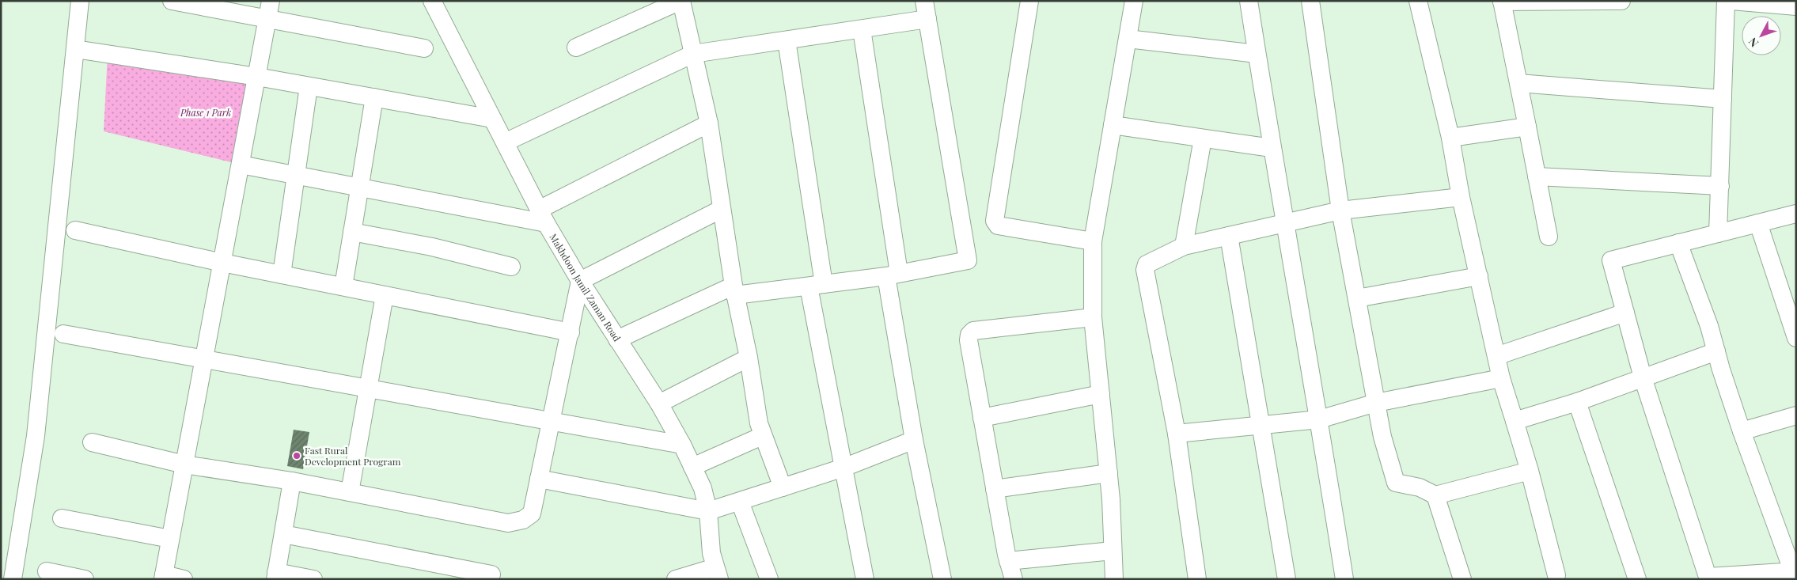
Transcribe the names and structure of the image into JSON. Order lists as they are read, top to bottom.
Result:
{
  "streets": {
    "street": ["Makhdoon Jamil Zaman Road"]
  },
  "parks": ["Phase 1 Park"],
  "places": ["Fast Rural Development Program"],
  "north": "bottom left"
}
